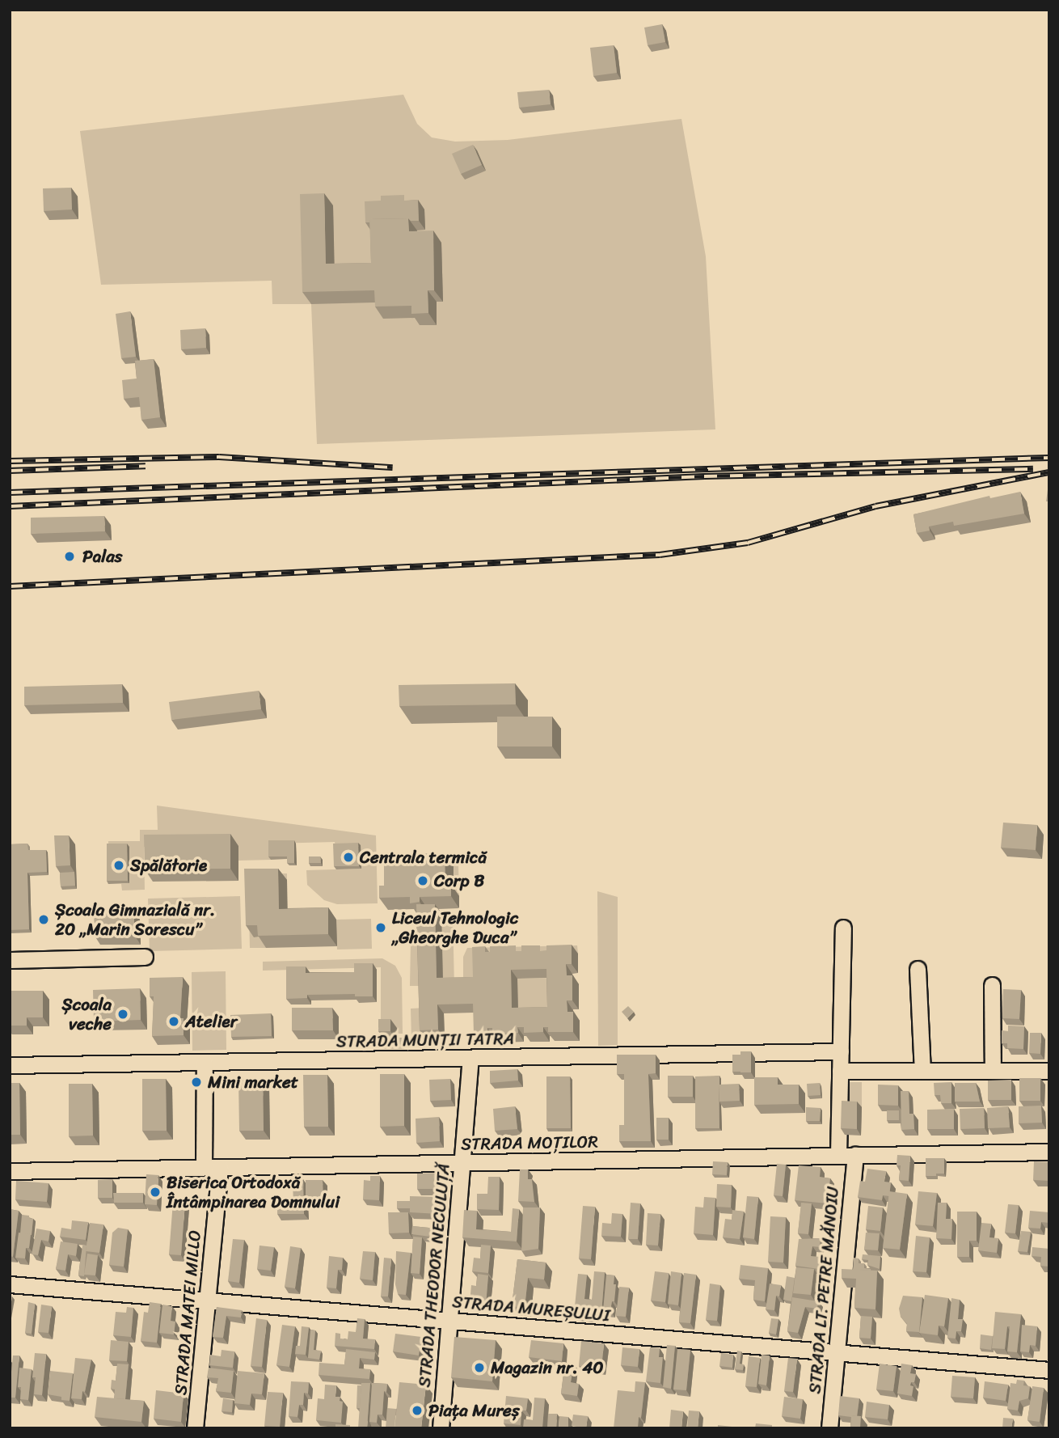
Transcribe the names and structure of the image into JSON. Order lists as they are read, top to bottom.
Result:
{
  "streets": {
    "street": [
      "STRADA MUNȚII TATRA",
      "STRADA MOȚILOR",
      "STRADA THEODOR NECULUȚĂ",
      "STRADA LT. PETRE MĂNOIU",
      "STRADA MUREȘULUI",
      "STRADA MATEI MILLO"
    ]
  },
  "crossings": [
    ["STRADA MUNȚII TATRA", "STRADA THEODOR NECULUȚĂ"],
    ["STRADA MUNȚII TATRA", "STRADA MATEI MILLO"],
    ["STRADA MOȚILOR", "STRADA THEODOR NECULUȚĂ"],
    ["STRADA MOȚILOR", "STRADA LT. PETRE MĂNOIU"],
    ["STRADA MOȚILOR", "STRADA MATEI MILLO"],
    ["STRADA THEODOR NECULUȚĂ", "STRADA MUREȘULUI"],
    ["STRADA LT. PETRE MĂNOIU", "STRADA MUREȘULUI"],
    ["STRADA MUREȘULUI", "STRADA MATEI MILLO"]
  ],
  "places": [
    "Palas",
    "Centrala termică",
    "Spălătorie",
    "Corp B",
    "Școala Gimnazială nr. 20 „Marin Sorescu”",
    "Liceul Tehnologic „Gheorghe Duca”",
    "Școala veche",
    "Atelier",
    "Mini market",
    "Biserica Ortodoxă Întâmpinarea Domnului",
    "Magazin nr. 40",
    "Piața Mureș"
  ]
}
